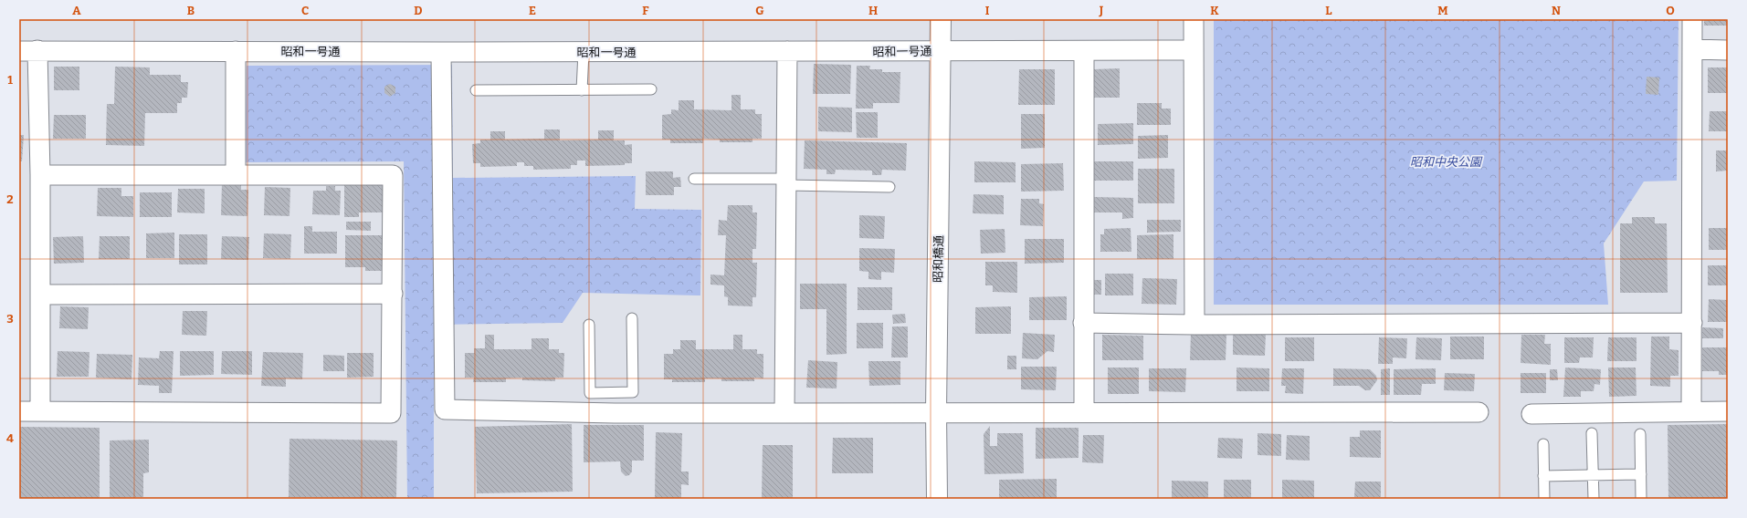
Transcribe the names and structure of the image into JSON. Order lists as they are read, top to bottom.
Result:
{
  "streets": {
    "street": ["昭和一号通", "昭和橋通"]
  },
  "crossings": [
    ["昭和一号通", "昭和橋通"]
  ],
  "parks": ["昭和中央公園"],
  "grid": {
    "columns": [
      "A",
      "B",
      "C",
      "D",
      "E",
      "F",
      "G",
      "H",
      "I",
      "J",
      "K",
      "L",
      "M",
      "N",
      "O"
    ],
    "rows": [
      "1",
      "2",
      "3",
      "4"
    ]
  }
}
